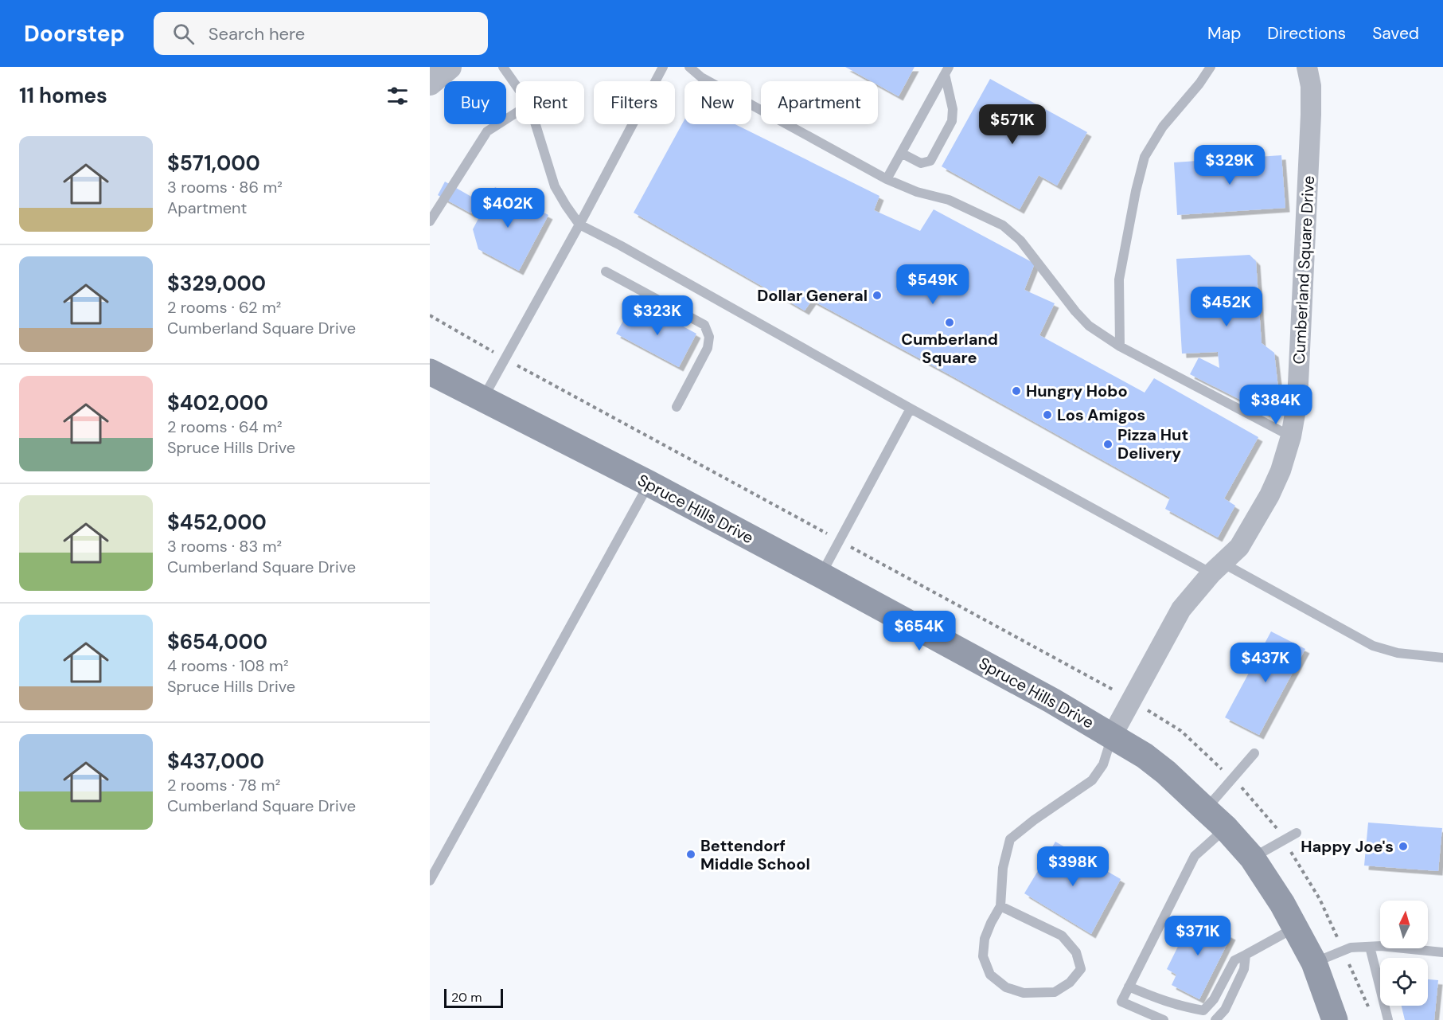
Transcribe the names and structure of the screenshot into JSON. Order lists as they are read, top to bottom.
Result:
{
  "streets": {
    "main road": ["Spruce Hills Drive"],
    "street": ["Cumberland Square Drive"]
  },
  "crossings": [
    ["Cumberland Square Drive", "Spruce Hills Drive"]
  ],
  "places": [
    "Dollar General",
    "Cumberland Square",
    "Hungry Hobo",
    "Los Amigos",
    "Pizza Hut Delivery",
    "Happy Joe's",
    "Bettendorf Middle School"
  ],
  "scale_bar": "20 m",
  "north": "top",
  "page": {
    "header": "Doorstep",
    "search": "Search here",
    "nav": ["Map", "Directions", "Saved"],
    "heading": "11 homes",
    "chip": [
      "Buy",
      "Rent",
      "Filters",
      "New",
      "Apartment"
    ],
    "price": [
      "$571K",
      "$329K",
      "$402K",
      "$549K",
      "$452K",
      "$323K",
      "$384K",
      "$654K",
      "$437K",
      "$398K",
      "$371K"
    ],
    "list": [
      {
        "name": "$571,000",
        "note": "3 rooms · 86 m² · Apartment"
      },
      {
        "name": "$329,000",
        "note": "2 rooms · 62 m² · Cumberland Square Drive"
      },
      {
        "name": "$402,000",
        "note": "2 rooms · 64 m² · Spruce Hills Drive"
      },
      {
        "name": "$452,000",
        "note": "3 rooms · 83 m² · Cumberland Square Drive"
      },
      {
        "name": "$654,000",
        "note": "4 rooms · 108 m² · Spruce Hills Drive"
      },
      {
        "name": "$437,000",
        "note": "2 rooms · 78 m² · Cumberland Square Drive"
      }
    ],
    "scale": "20 m"
  }
}
